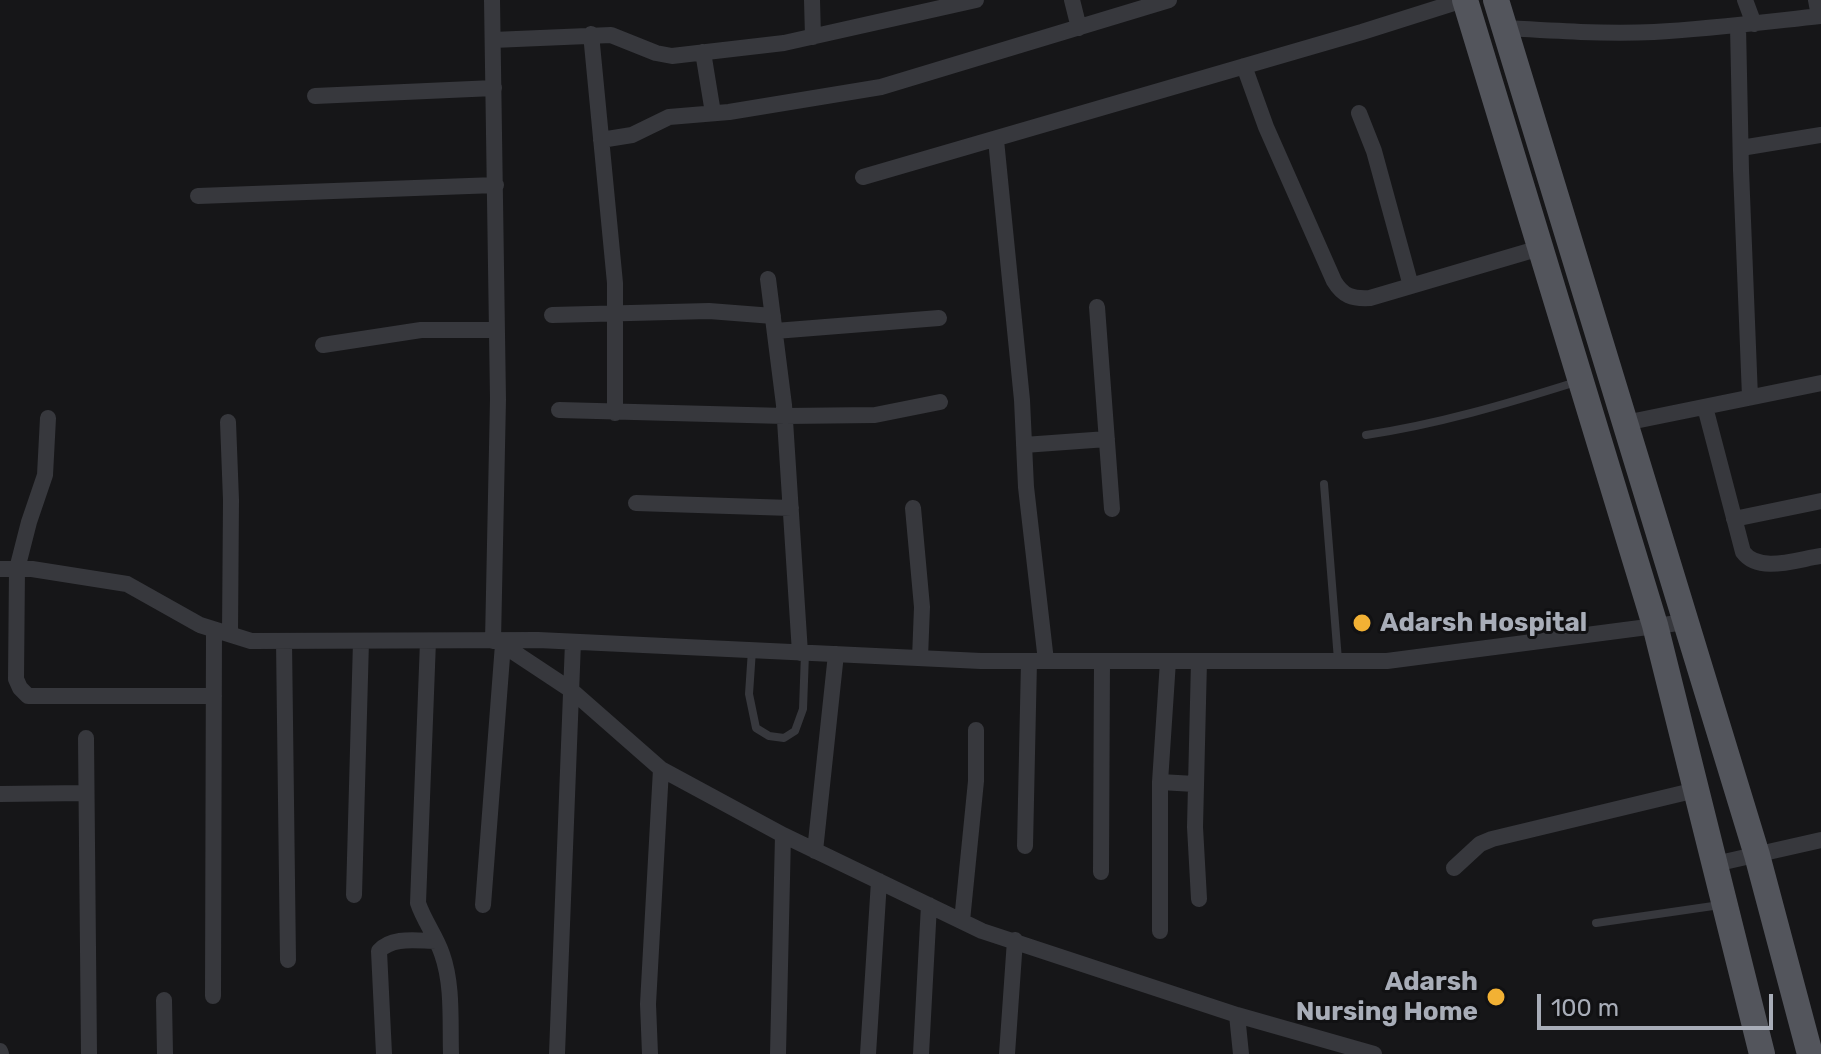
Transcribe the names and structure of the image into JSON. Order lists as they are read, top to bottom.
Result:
{
  "places": ["Adarsh Hospital", "Adarsh Nursing Home"],
  "scale_bar": "100 m"
}
